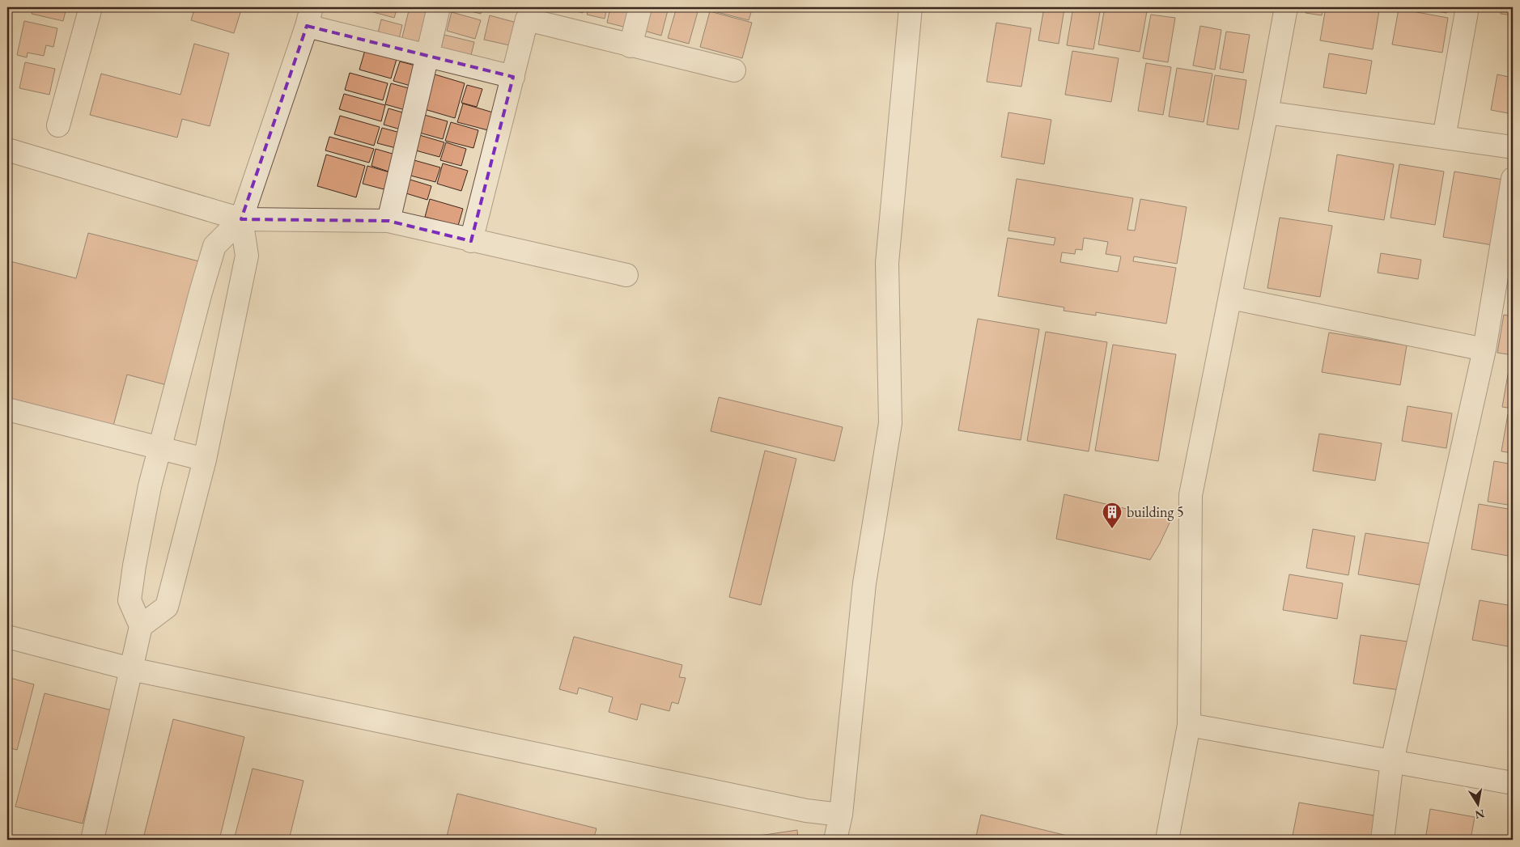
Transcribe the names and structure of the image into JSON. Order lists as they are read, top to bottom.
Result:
{
  "places": {
    "building": ["building 5"]
  },
  "north": "bottom"
}
